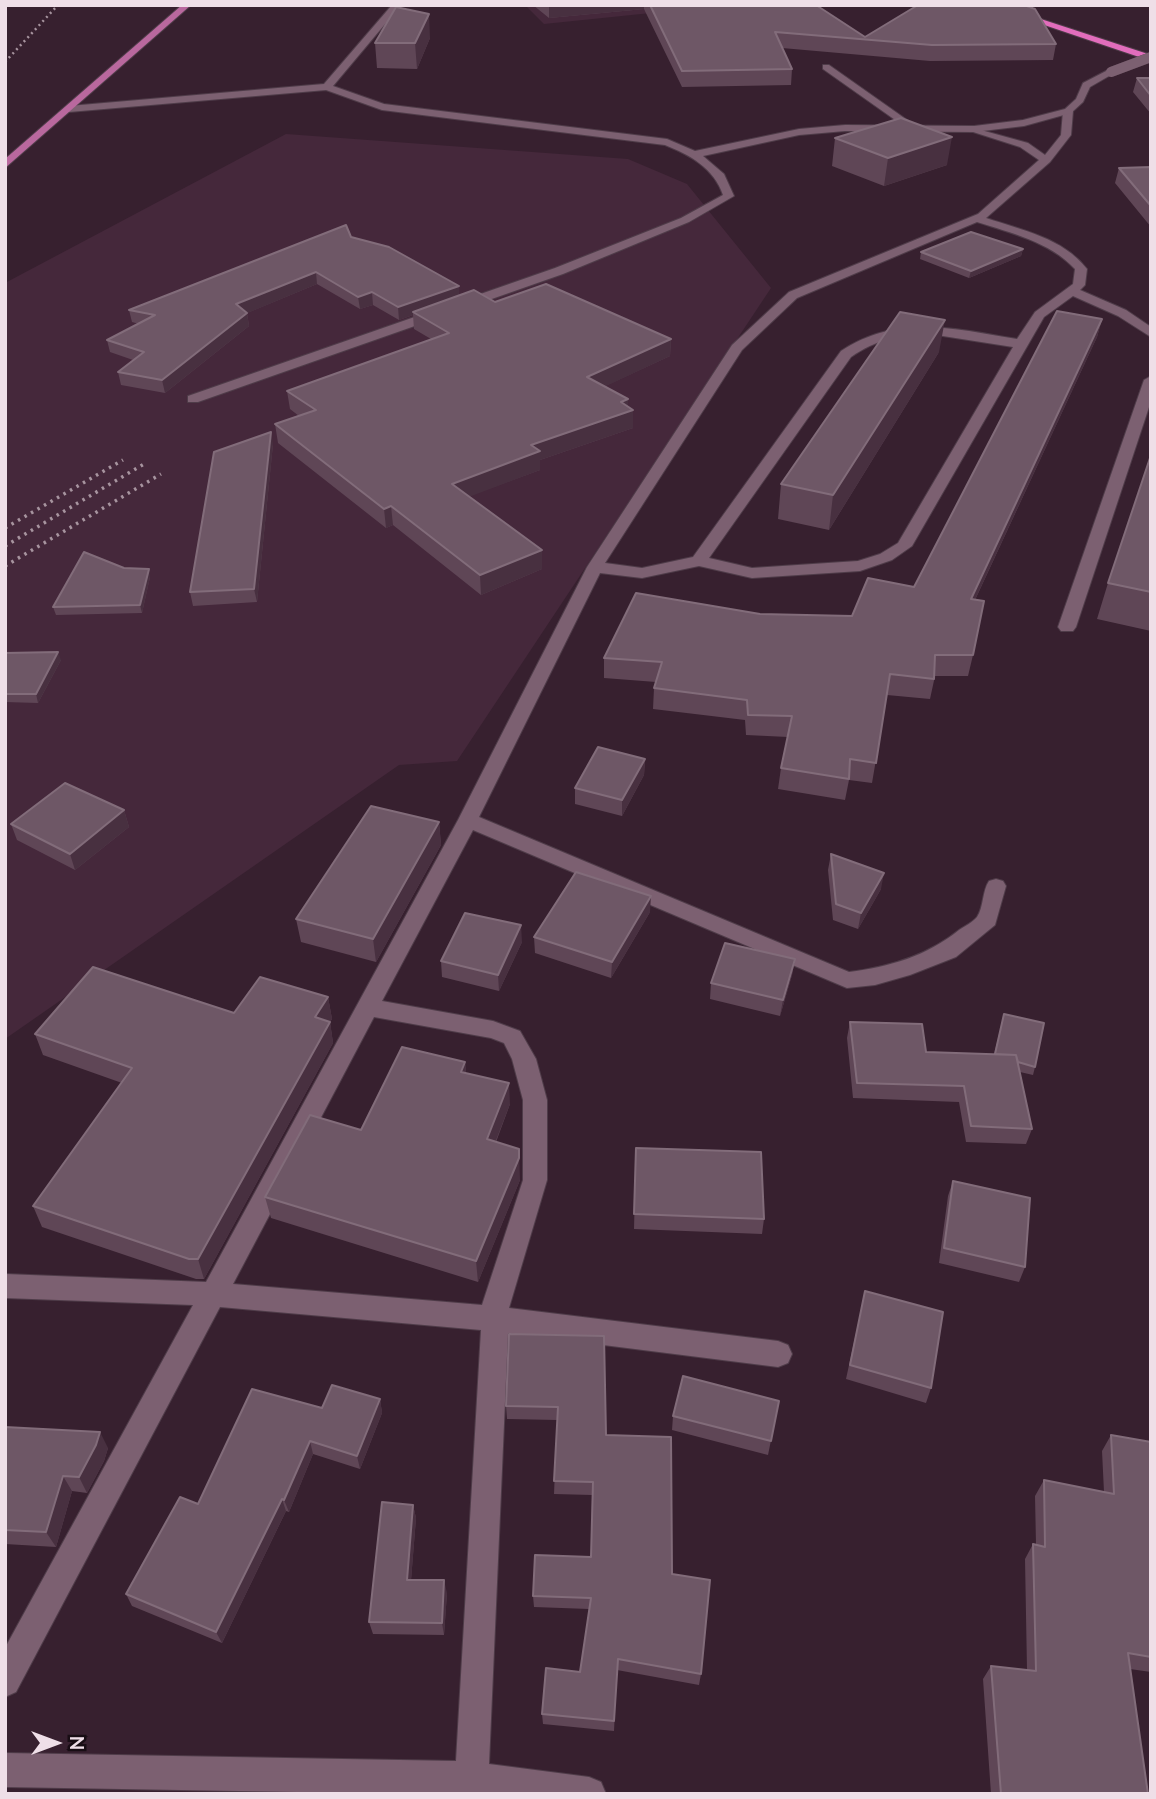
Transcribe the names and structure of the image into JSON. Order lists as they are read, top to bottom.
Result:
{
  "north": "right"
}
